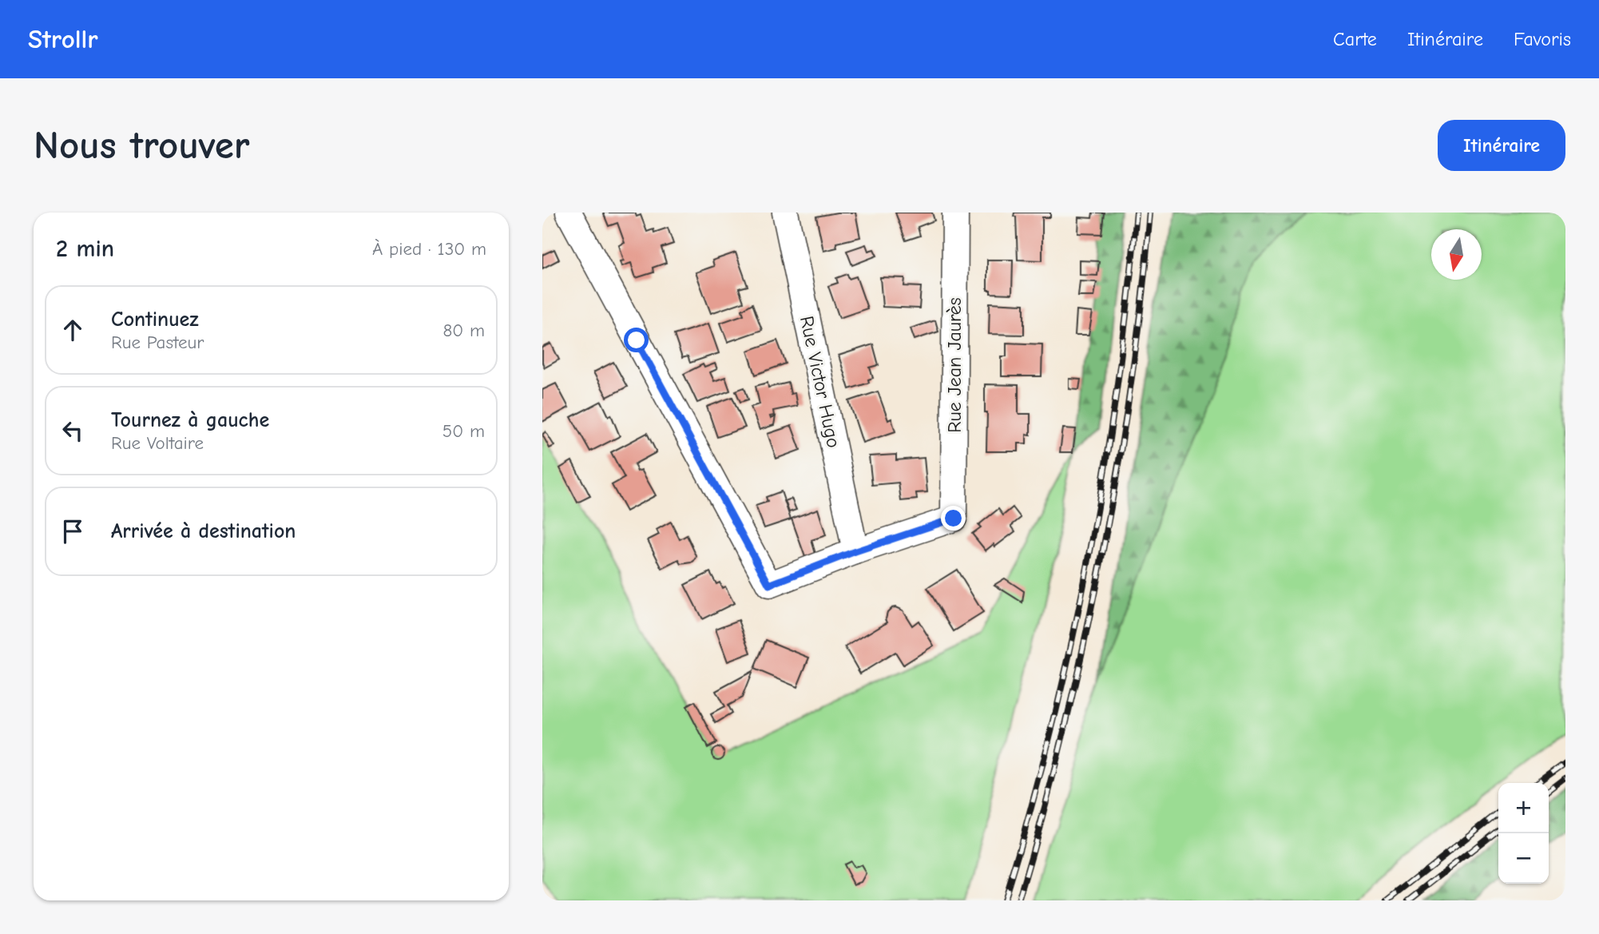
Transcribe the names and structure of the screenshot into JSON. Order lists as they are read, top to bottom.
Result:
{
  "streets": {
    "street": ["Rue Jean Jaurès", "Rue Victor Hugo"]
  },
  "crossings": [
    ["Rue Jean Jaurès", "Rue Victor Hugo"]
  ],
  "north": "bottom",
  "page": {
    "header": "Strollr",
    "nav": ["Carte", "Itinéraire", "Favoris"],
    "buttons": "Itinéraire",
    "title": "Nous trouver",
    "heading": ["2 min", "À pied · 130 m"],
    "list": [
      ["Continuez", "Rue Pasteur", "80 m"],
      ["Tournez à gauche", "Rue Voltaire", "50 m"],
      "Arrivée à destination"
    ],
    "map_buttons": ["+", "−"]
  }
}
